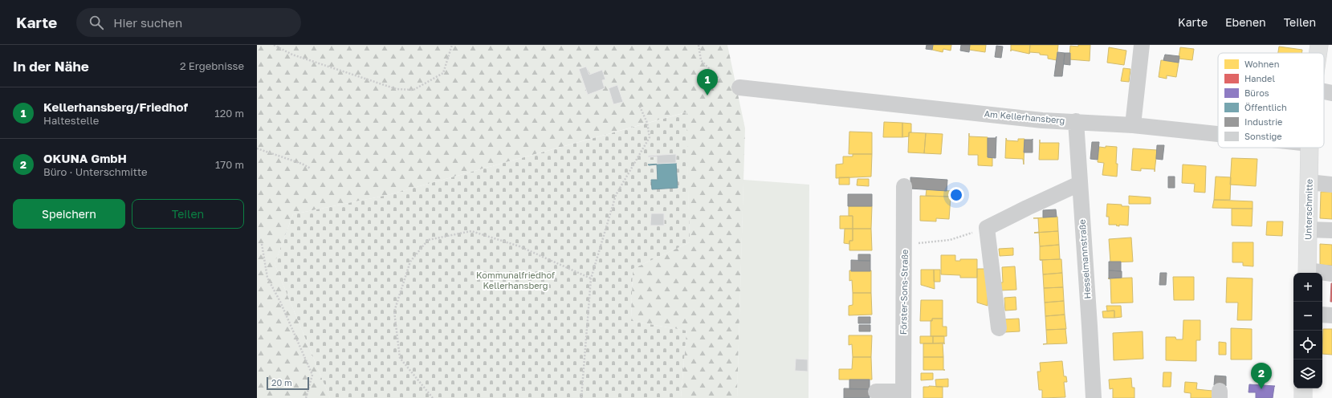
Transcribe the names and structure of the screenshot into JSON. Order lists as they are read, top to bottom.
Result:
{
  "streets": {
    "main road": ["Unterschmitte"],
    "street": ["Am Kellerhansberg", "Hesselmannstraße", "Förster-Sons-Straße"]
  },
  "crossings": [
    ["Am Kellerhansberg", "Hesselmannstraße"]
  ],
  "parks": ["Kommunalfriedhof Kellerhansberg"],
  "legend": [
    "Wohnen",
    "Handel",
    "Büros",
    "Öffentlich",
    "Industrie",
    "Sonstige"
  ],
  "scale_bar": "20 m",
  "page": {
    "header": "Karte",
    "search": "Hier suchen",
    "nav": ["Karte", "Ebenen", "Teilen"],
    "heading": ["In der Nähe", "2 Ergebnisse"],
    "pins": ["1", "2"],
    "list": [
      {
        "mark": "1",
        "name": "Kellerhansberg/Friedhof",
        "note": "Haltestelle",
        "value": "120 m"
      },
      {
        "mark": "2",
        "name": "OKUNA GmbH",
        "note": "Büro · Unterschmitte",
        "value": "170 m"
      }
    ],
    "buttons": ["Speichern", "Teilen"],
    "map_buttons": ["+", "−"],
    "scale": "20 m"
  }
}
